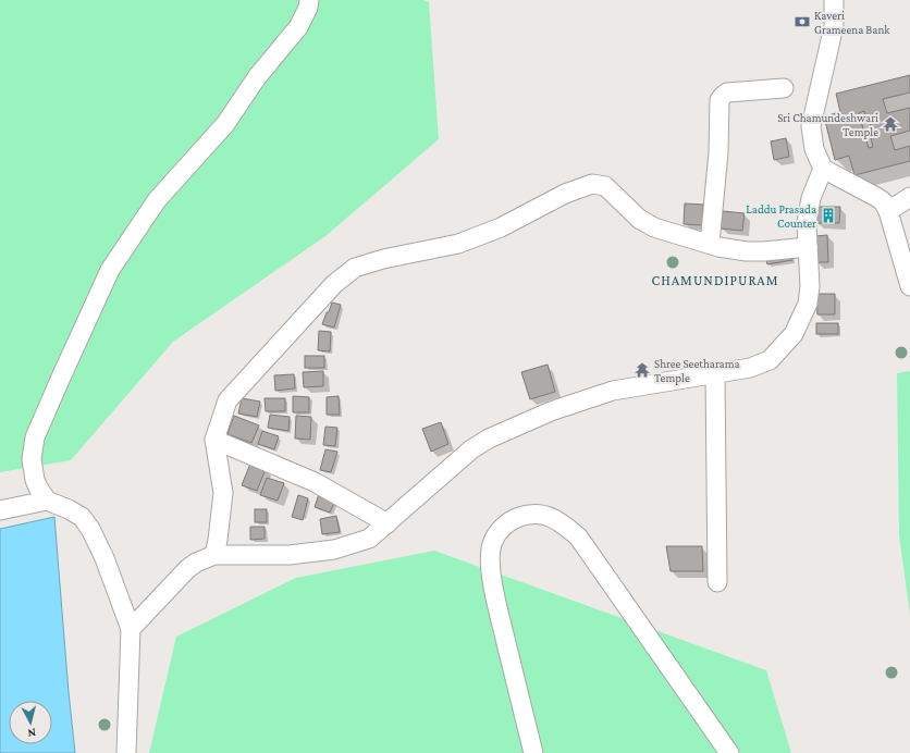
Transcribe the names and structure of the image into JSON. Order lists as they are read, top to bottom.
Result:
{
  "districts": ["CHAMUNDIPURAM"],
  "places": {
    "bank": ["Kaveri Grameena Bank"],
    "temple": ["Sri Chamundeshwari Temple", "Shree Seetharama Temple"],
    "building": ["Laddu Prasada Counter"]
  },
  "north": "bottom"
}
